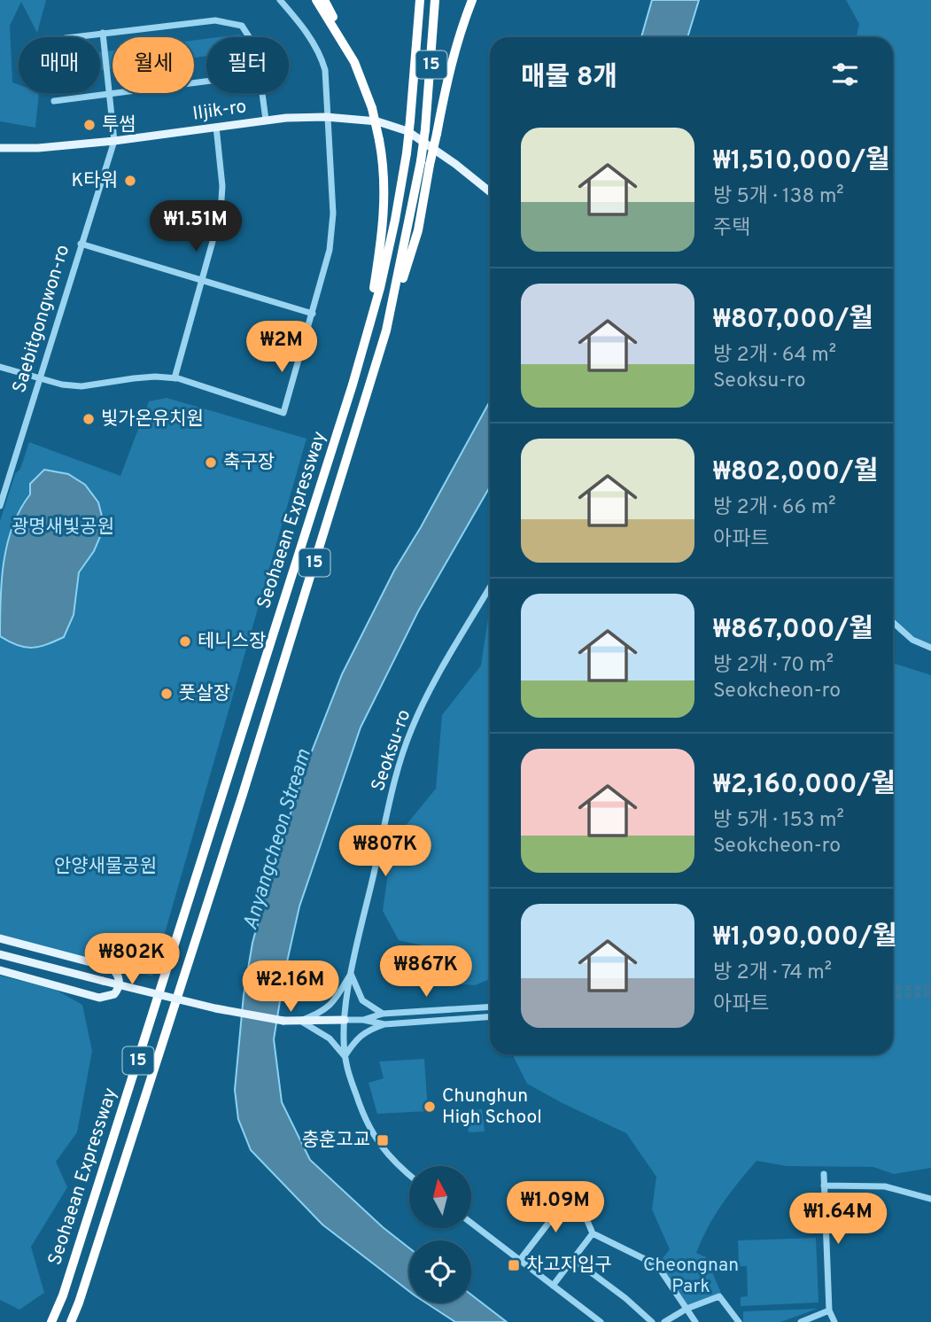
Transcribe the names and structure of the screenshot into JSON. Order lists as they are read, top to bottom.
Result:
{
  "streets": {
    "highway": ["15", "Seohaean Expressway"],
    "main road": ["Iljik-ro"],
    "street": ["Saebitgongwon-ro", "Seoksu-ro"]
  },
  "crossings": [
    ["Iljik-ro", "Saebitgongwon-ro"]
  ],
  "water": ["Anyangcheon Stream"],
  "parks": ["광명새빛공원", "안양새물공원", "Cheongnan Park"],
  "places": {
    "other": [
      "투썸",
      "K타워",
      "빛가온유치원",
      "축구장",
      "테니스장",
      "풋살장",
      "Chunghun High School"
    ],
    "transit": ["충훈고교", "차고지입구"]
  },
  "north": "top",
  "page": {
    "chip": ["매매", "월세", "필터"],
    "heading": "매물 8개",
    "list": [
      {
        "name": "₩1,510,000/월",
        "note": "방 5개 · 138 m² · 주택"
      },
      {
        "name": "₩807,000/월",
        "note": "방 2개 · 64 m² · Seoksu-ro"
      },
      {
        "name": "₩802,000/월",
        "note": "방 2개 · 66 m² · 아파트"
      },
      {
        "name": "₩867,000/월",
        "note": "방 2개 · 70 m² · Seokcheon-ro"
      },
      {
        "name": "₩2,160,000/월",
        "note": "방 5개 · 153 m² · Seokcheon-ro"
      },
      {
        "name": "₩1,090,000/월",
        "note": "방 2개 · 74 m² · 아파트"
      }
    ],
    "price": [
      "₩1.51M",
      "₩2M",
      "₩807K",
      "₩802K",
      "₩867K",
      "₩2.16M",
      "₩1.09M",
      "₩1.64M"
    ]
  }
}
